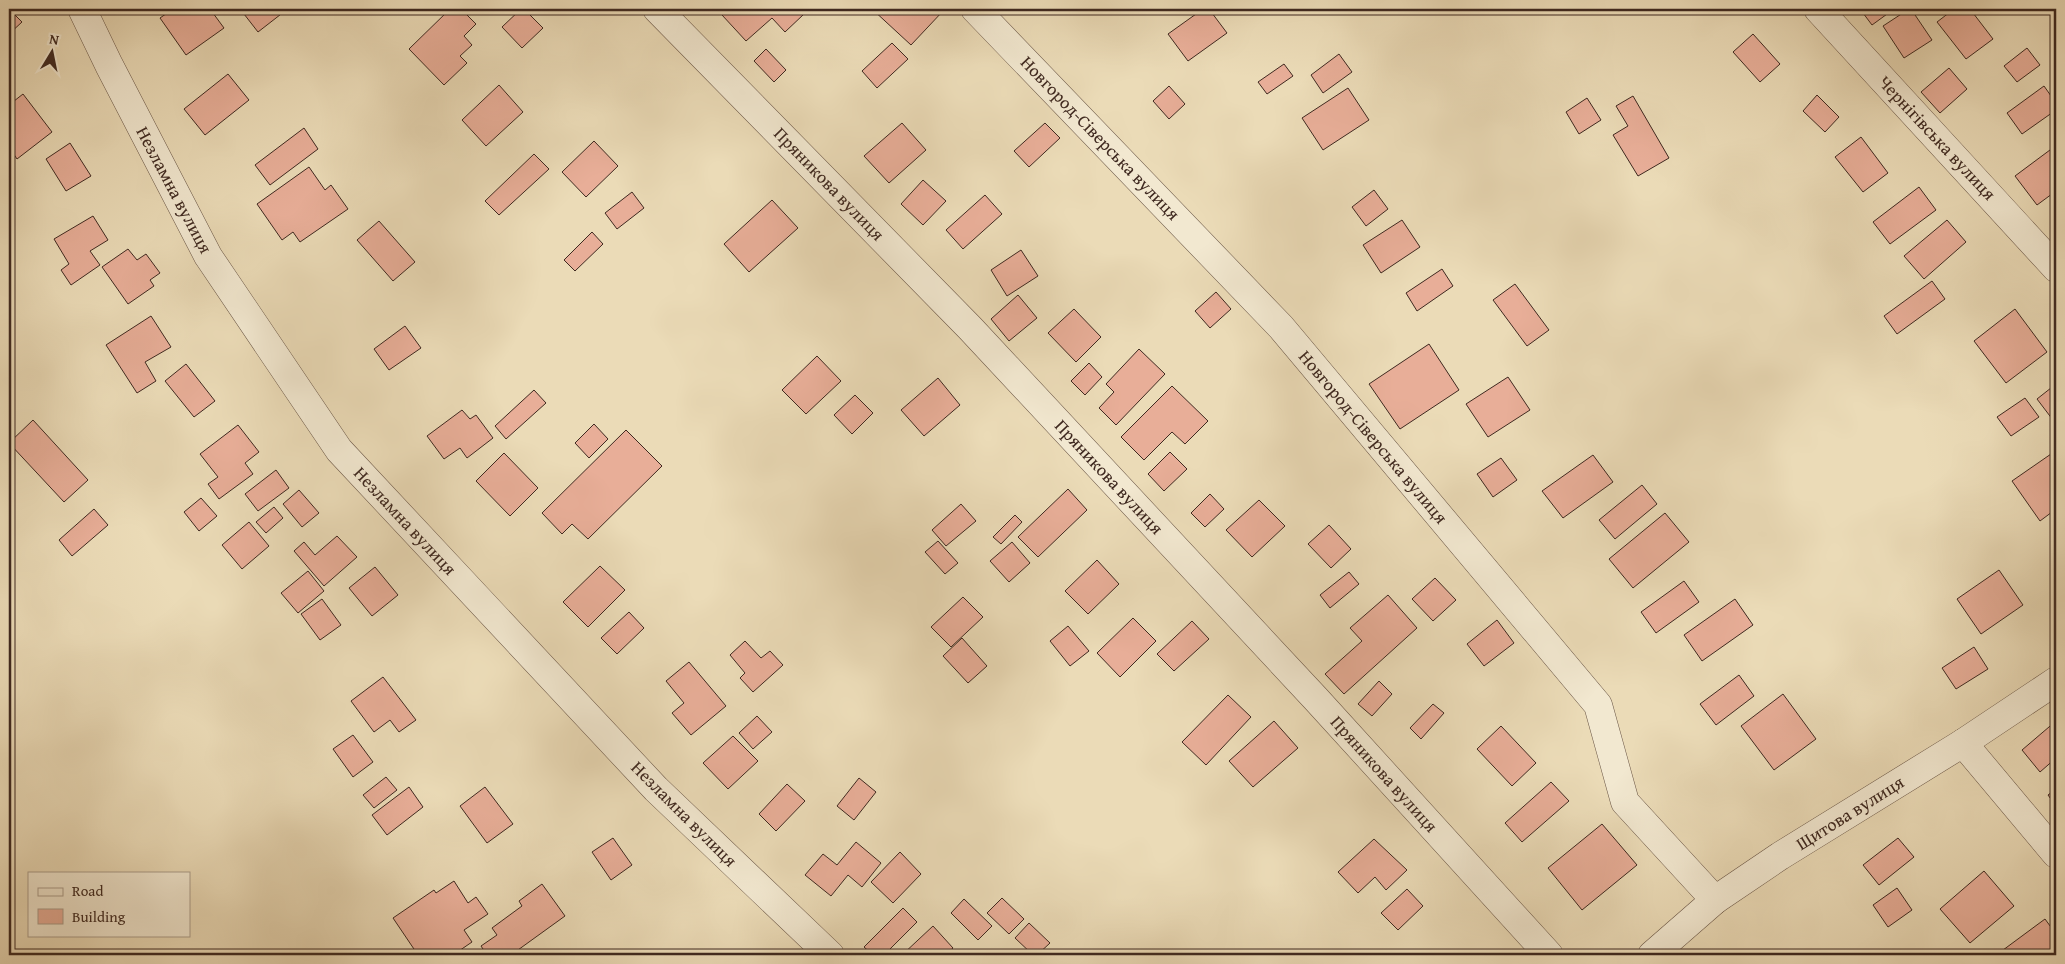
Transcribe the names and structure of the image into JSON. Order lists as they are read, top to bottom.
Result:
{
  "streets": {
    "street": [
      "Новгород-Сіверська вулиця",
      "Чернігівська вулиця",
      "Пряникова вулиця",
      "Незламна вулиця",
      "Щитова вулиця"
    ]
  },
  "crossings": [
    ["Новгород-Сіверська вулиця", "Щитова вулиця"]
  ],
  "legend": ["Road", "Building"],
  "north": "top"
}
